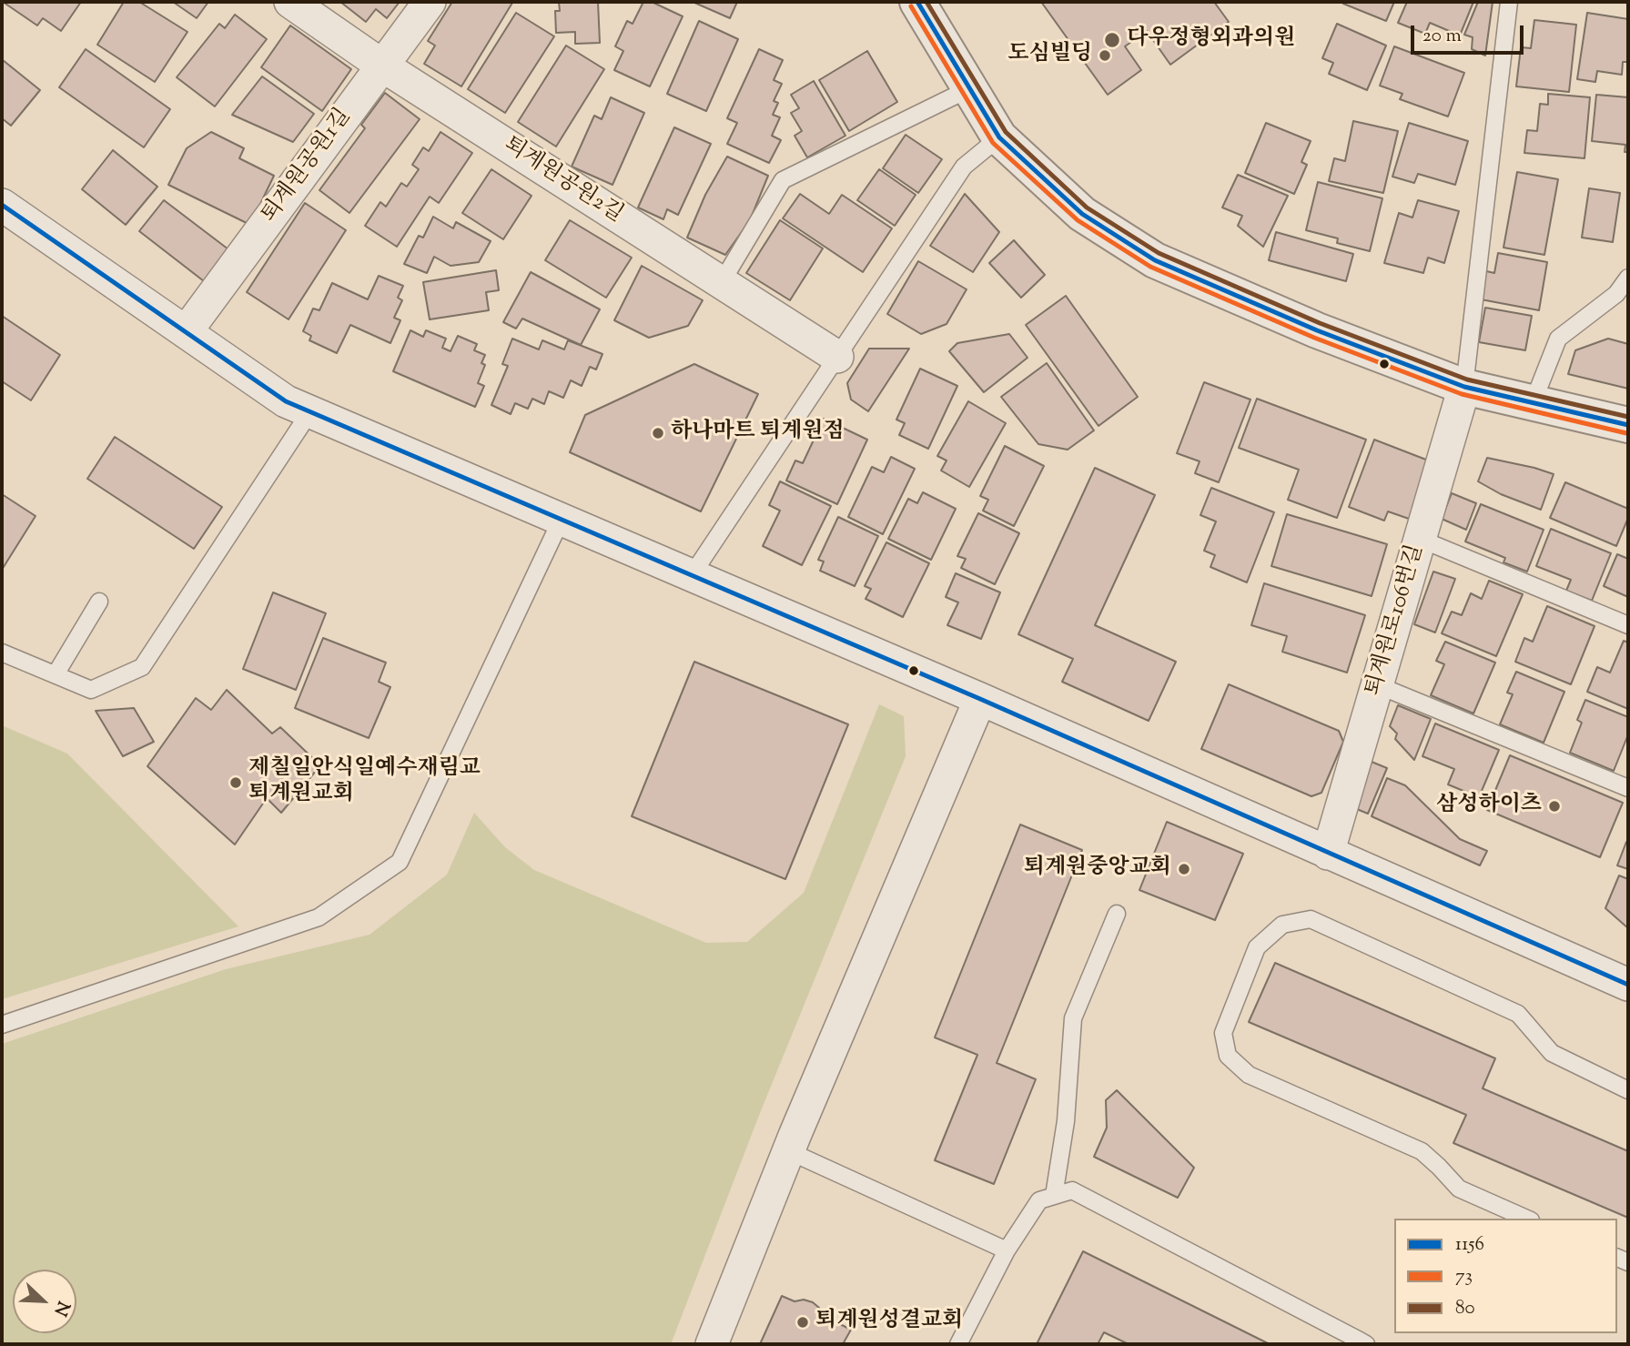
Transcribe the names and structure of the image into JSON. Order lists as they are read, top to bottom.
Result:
{
  "streets": {
    "street": ["퇴계원공원1길", "퇴계원공원2길", "퇴계원로106번길"]
  },
  "crossings": [
    ["퇴계원공원1길", "퇴계원공원2길"]
  ],
  "places": [
    "다우정형외과의원",
    "도심빌딩",
    "하나마트 퇴계원점",
    "제칠일안식일예수재림교 퇴계원교회",
    "삼성하이츠",
    "퇴계원중앙교회",
    "퇴계원성결교회"
  ],
  "lines": ["transit line 1156", "transit line 80", "transit line 73"],
  "legend": ["1156", "73", "80"],
  "scale_bar": "20 m",
  "north": "bottom right"
}
